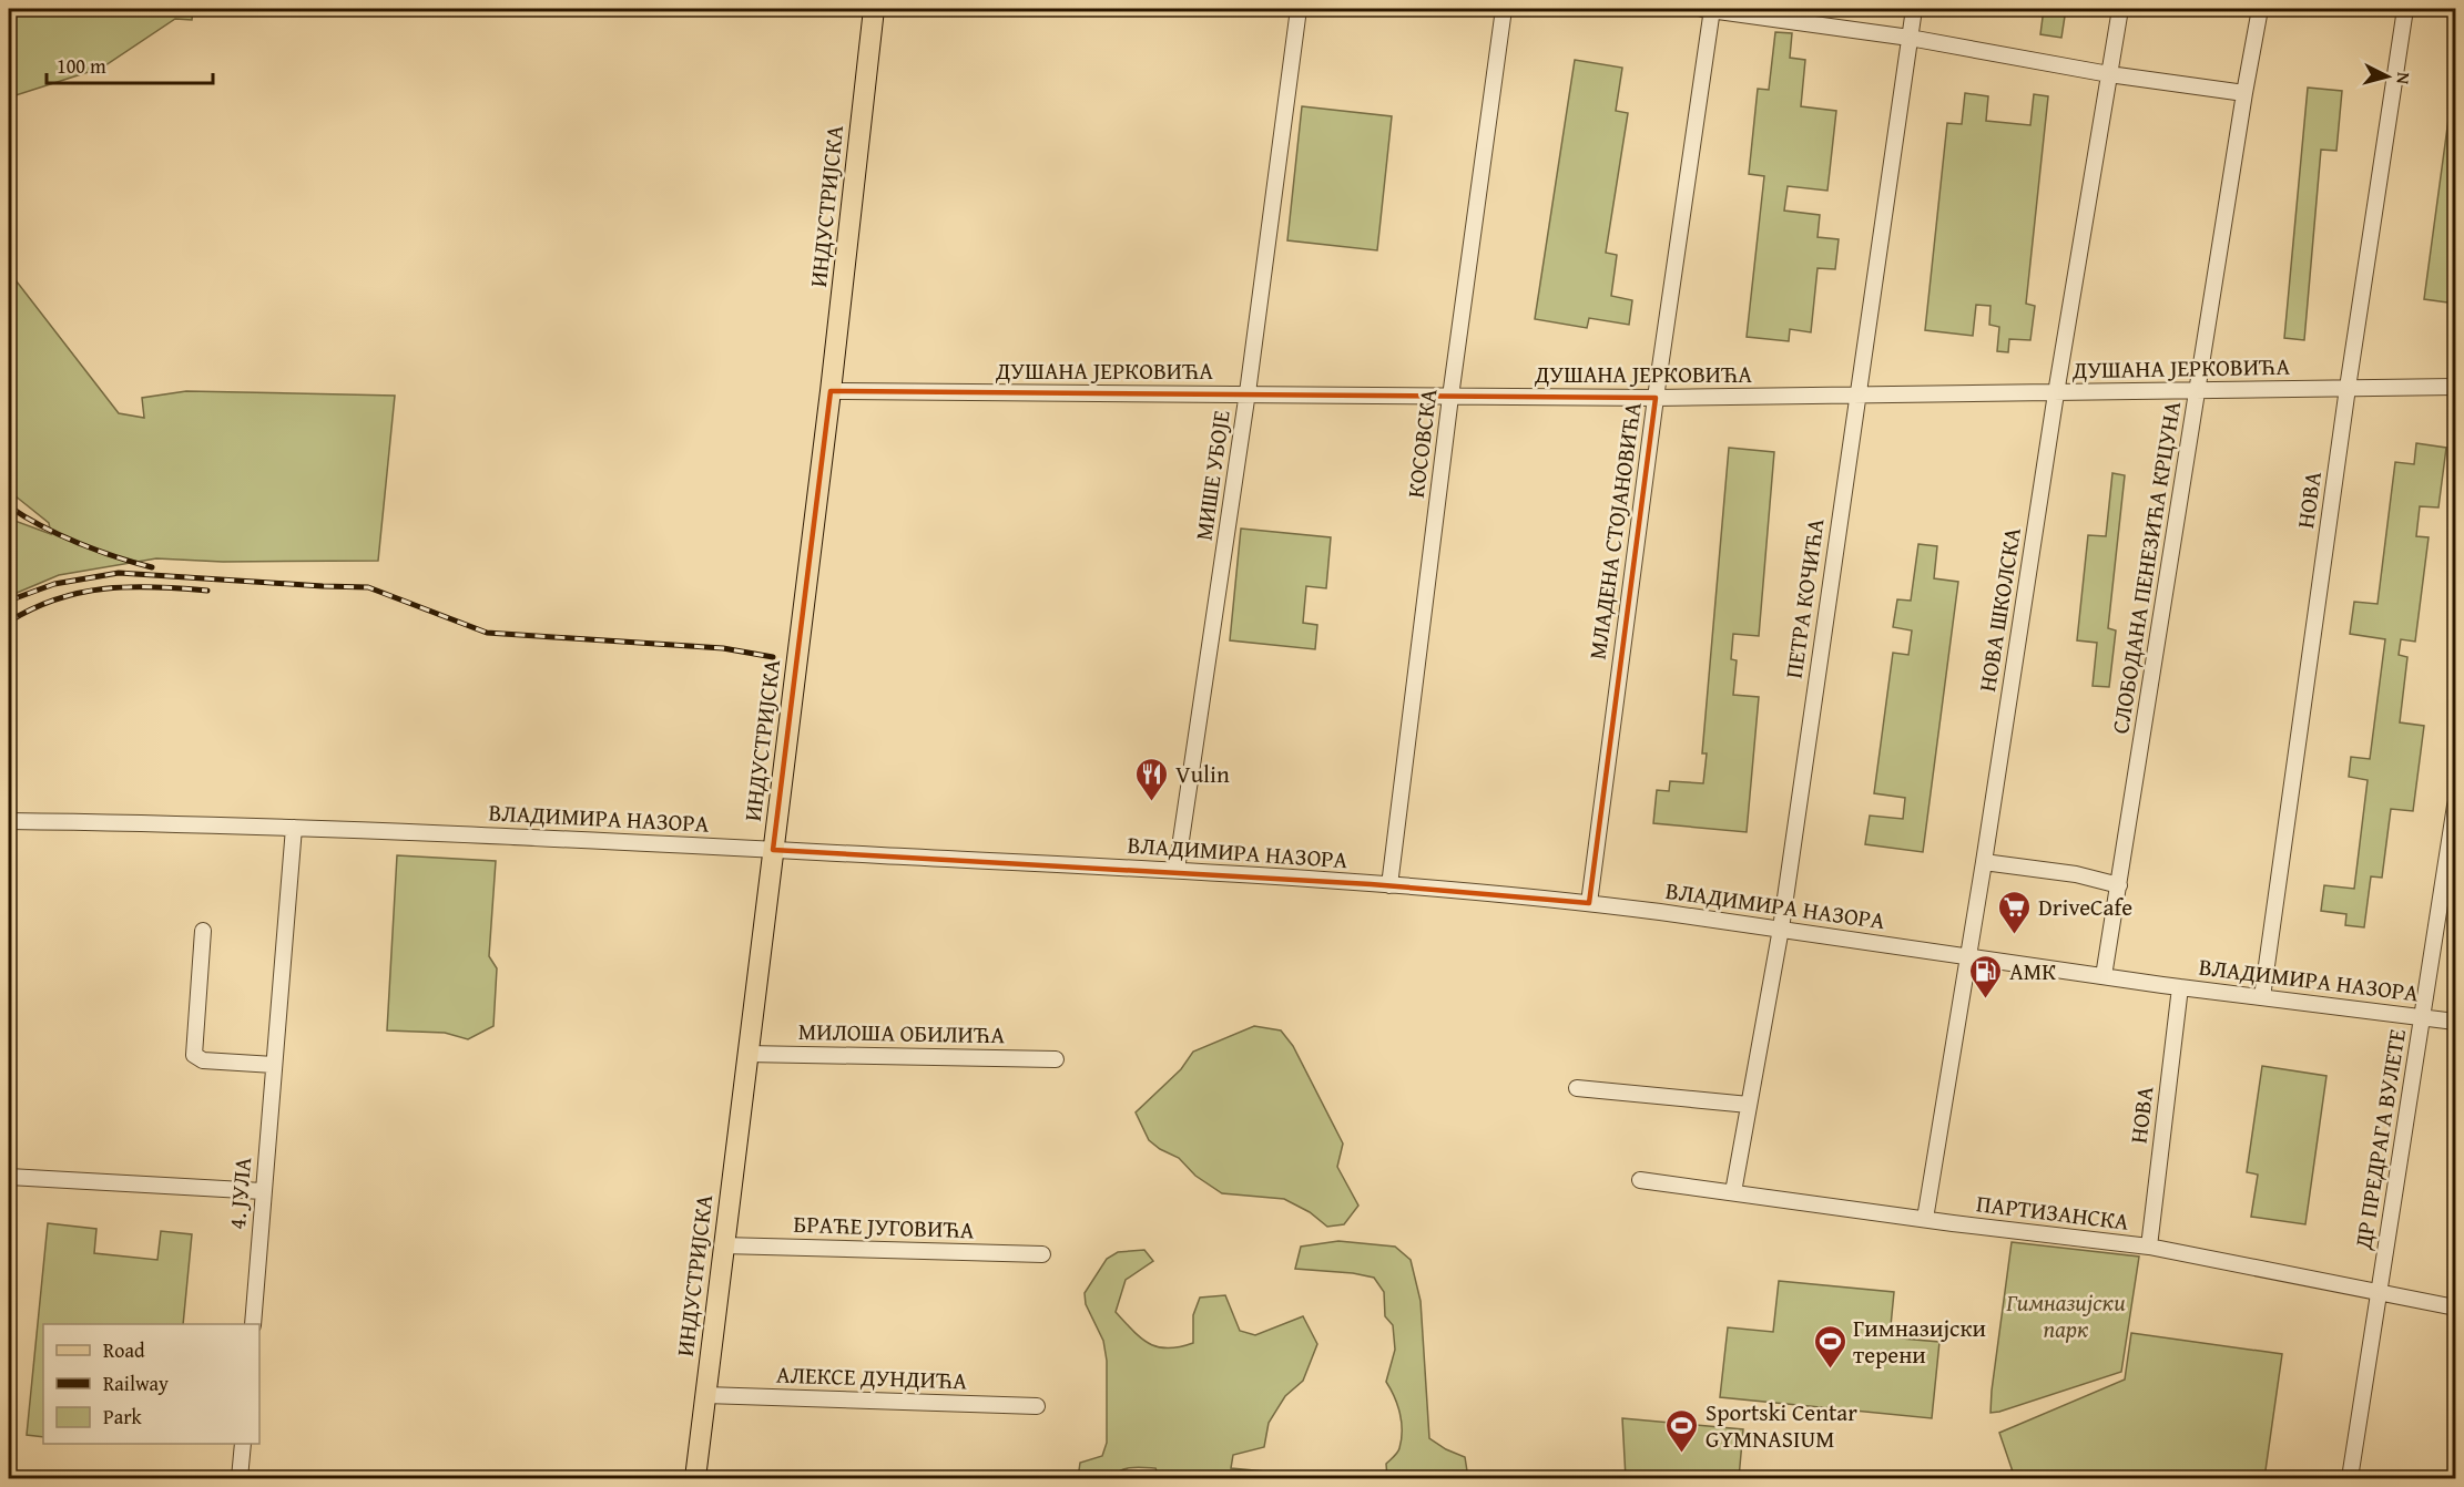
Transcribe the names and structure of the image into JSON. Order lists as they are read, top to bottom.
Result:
{
  "streets": {
    "main road": ["ИНДУСТРИЈСКА"],
    "street": [
      "ДУШАНА ЈЕРКОВИЋА",
      "КОСОВСКА",
      "МИШЕ УБОЈЕ",
      "НОВА",
      "МЛАДЕНА СТОЈАНОВИЋА",
      "СЛОБОДАНА ПЕНЕЗИЋА КРЦУНА",
      "ПЕТРА КОЧИЋА",
      "НОВА ШКОЛСКА",
      "ВЛАДИМИРА НАЗОРА",
      "МИЛОША ОБИЛИЋА",
      "ДР ПРЕДРАГА ВУЛЕТЕ",
      "4. ЈУЛА",
      "ПАРТИЗАНСКА",
      "БРАЋЕ ЈУГОВИЋА",
      "АЛЕКСЕ ДУНДИЋА"
    ]
  },
  "crossings": [
    ["ИНДУСТРИЈСКА", "ДУШАНА ЈЕРКОВИЋА"],
    ["ИНДУСТРИЈСКА", "ВЛАДИМИРА НАЗОРА"],
    ["ИНДУСТРИЈСКА", "МИЛОША ОБИЛИЋА"],
    ["ИНДУСТРИЈСКА", "БРАЋЕ ЈУГОВИЋА"],
    ["ИНДУСТРИЈСКА", "АЛЕКСЕ ДУНДИЋА"],
    ["ДУШАНА ЈЕРКОВИЋА", "КОСОВСКА"],
    ["ДУШАНА ЈЕРКОВИЋА", "МИШЕ УБОЈЕ"],
    ["ДУШАНА ЈЕРКОВИЋА", "НОВА"],
    ["ДУШАНА ЈЕРКОВИЋА", "МЛАДЕНА СТОЈАНОВИЋА"],
    ["ДУШАНА ЈЕРКОВИЋА", "СЛОБОДАНА ПЕНЕЗИЋА КРЦУНА"],
    ["ДУШАНА ЈЕРКОВИЋА", "ПЕТРА КОЧИЋА"],
    ["ДУШАНА ЈЕРКОВИЋА", "НОВА ШКОЛСКА"],
    ["КОСОВСКА", "ВЛАДИМИРА НАЗОРА"],
    ["МИШЕ УБОЈЕ", "ВЛАДИМИРА НАЗОРА"],
    ["НОВА", "ВЛАДИМИРА НАЗОРА"],
    ["НОВА", "ПАРТИЗАНСКА"],
    ["МЛАДЕНА СТОЈАНОВИЋА", "ВЛАДИМИРА НАЗОРА"],
    ["СЛОБОДАНА ПЕНЕЗИЋА КРЦУНА", "ВЛАДИМИРА НАЗОРА"],
    ["ПЕТРА КОЧИЋА", "ВЛАДИМИРА НАЗОРА"],
    ["ПЕТРА КОЧИЋА", "ПАРТИЗАНСКА"],
    ["НОВА ШКОЛСКА", "ВЛАДИМИРА НАЗОРА"],
    ["НОВА ШКОЛСКА", "ПАРТИЗАНСКА"],
    ["ВЛАДИМИРА НАЗОРА", "ДР ПРЕДРАГА ВУЛЕТЕ"],
    ["ВЛАДИМИРА НАЗОРА", "4. ЈУЛА"],
    ["ДР ПРЕДРАГА ВУЛЕТЕ", "ПАРТИЗАНСКА"]
  ],
  "parks": ["Гимназијски парк"],
  "places": {
    "restaurant": ["Vulin"],
    "supermarket": ["DriveCafe"],
    "fuel station": ["АМК"],
    "sports": ["Гимназијски терени", "Sportski Centar GYMNASIUM"]
  },
  "legend": ["Road", "Railway", "Park"],
  "scale_bar": "100 m",
  "north": "right"
}
